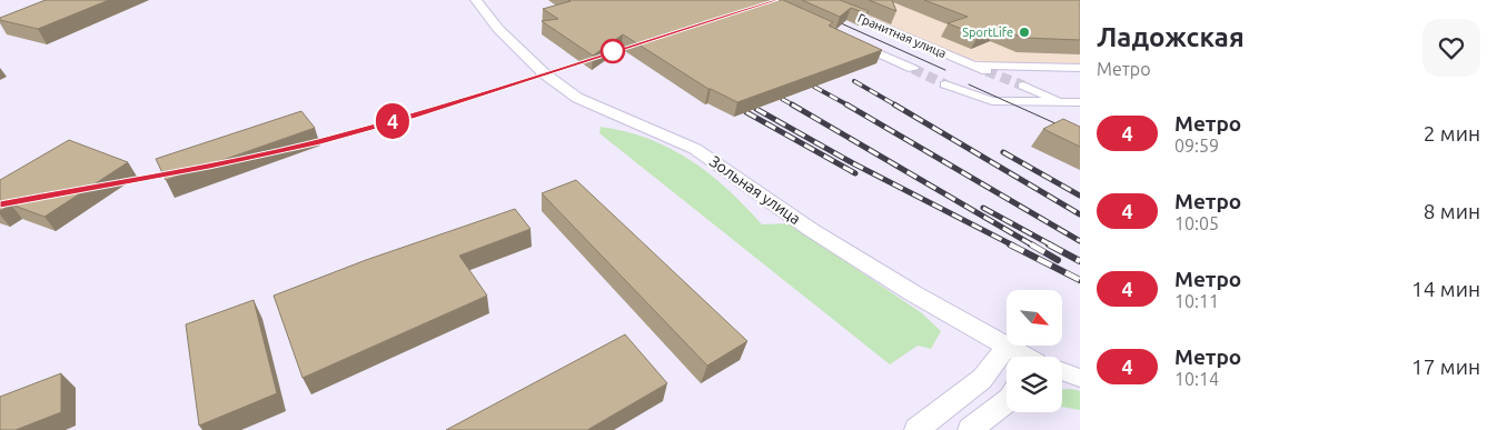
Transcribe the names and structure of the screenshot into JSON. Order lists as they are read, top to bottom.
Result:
{
  "streets": {
    "street": ["Гранитная улица", "Зольная улица"]
  },
  "places": ["SportLife"],
  "lines": ["metro line 4"],
  "north": "bottom right",
  "page": {
    "on_map": "4",
    "heading": ["Ладожская", "Метро"],
    "list": [
      {
        "mark": "4",
        "name": "Метро",
        "note": "09:59",
        "value": "2 мин"
      },
      {
        "mark": "4",
        "name": "Метро",
        "note": "10:05",
        "value": "8 мин"
      },
      {
        "mark": "4",
        "name": "Метро",
        "note": "10:11",
        "value": "14 мин"
      },
      {
        "mark": "4",
        "name": "Метро",
        "note": "10:14",
        "value": "17 мин"
      }
    ]
  }
}
